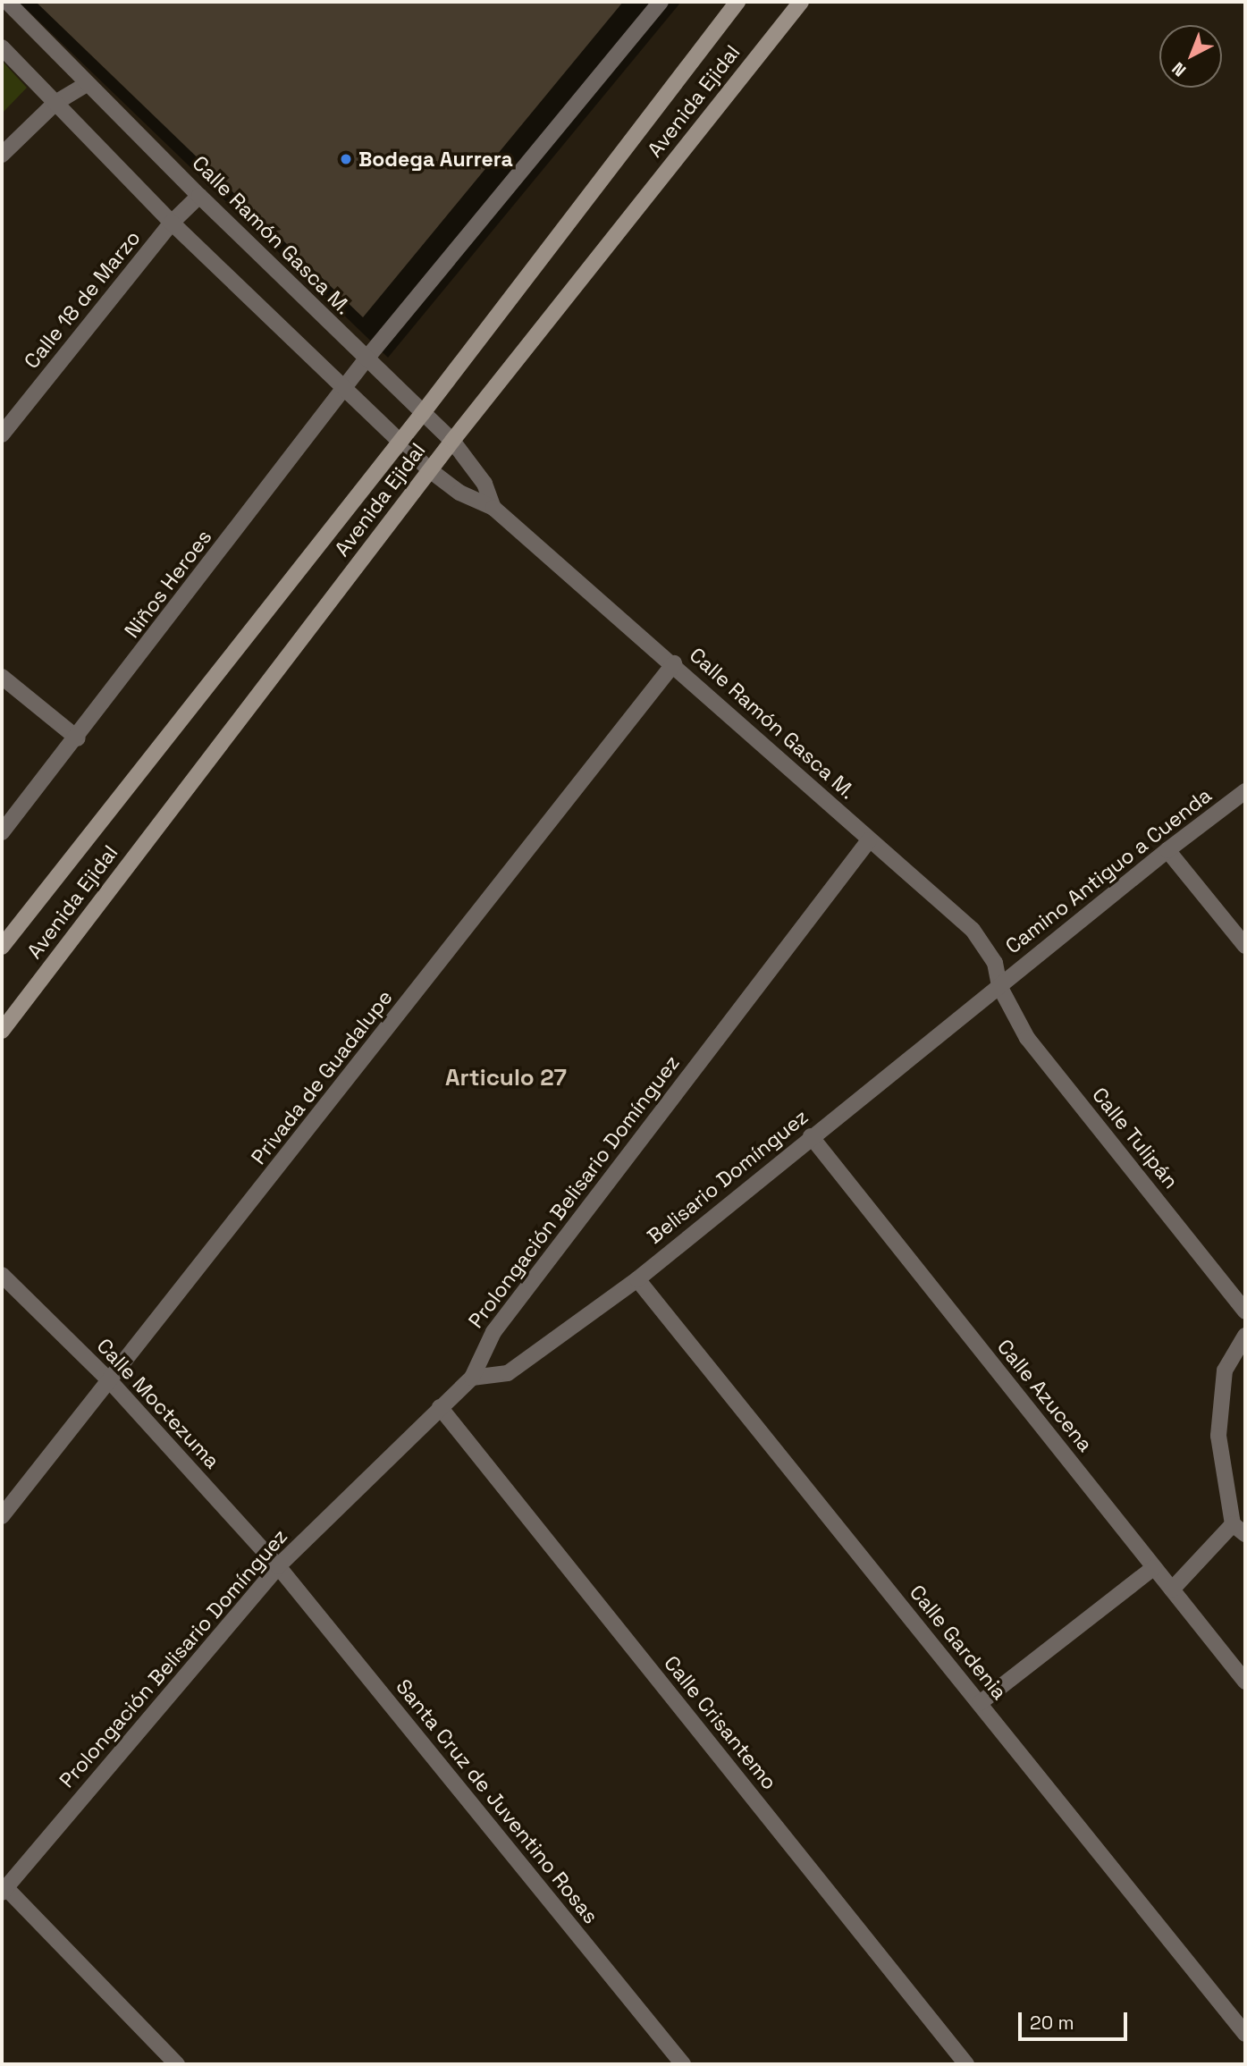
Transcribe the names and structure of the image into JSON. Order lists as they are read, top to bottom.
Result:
{
  "streets": {
    "main road": ["Avenida Ejidal"],
    "street": [
      "Calle Ramón Gasca M.",
      "Calle 18 de Marzo",
      "Niños Heroes",
      "Camino Antiguo a Cuenda",
      "Privada de Guadalupe",
      "Calle Tulipán",
      "Belisario Domínguez",
      "Prolongación Belisario Domínguez",
      "Calle Azucena",
      "Calle Moctezuma",
      "Calle Gardenia",
      "Calle Crisantemo",
      "Santa Cruz de Juventino Rosas"
    ]
  },
  "crossings": [
    ["Avenida Ejidal", "Calle Ramón Gasca M."],
    ["Calle Ramón Gasca M.", "Calle 18 de Marzo"],
    ["Calle Ramón Gasca M.", "Niños Heroes"],
    ["Calle Ramón Gasca M.", "Camino Antiguo a Cuenda"],
    ["Calle Ramón Gasca M.", "Privada de Guadalupe"],
    ["Calle Ramón Gasca M.", "Calle Tulipán"],
    ["Calle Ramón Gasca M.", "Belisario Domínguez"],
    ["Calle Ramón Gasca M.", "Prolongación Belisario Domínguez"],
    ["Camino Antiguo a Cuenda", "Calle Tulipán"],
    ["Camino Antiguo a Cuenda", "Belisario Domínguez"],
    ["Privada de Guadalupe", "Calle Moctezuma"],
    ["Calle Tulipán", "Belisario Domínguez"],
    ["Belisario Domínguez", "Prolongación Belisario Domínguez"],
    ["Belisario Domínguez", "Calle Azucena"],
    ["Belisario Domínguez", "Calle Gardenia"],
    ["Prolongación Belisario Domínguez", "Calle Moctezuma"],
    ["Prolongación Belisario Domínguez", "Calle Crisantemo"],
    ["Prolongación Belisario Domínguez", "Santa Cruz de Juventino Rosas"],
    ["Calle Moctezuma", "Santa Cruz de Juventino Rosas"]
  ],
  "districts": ["Articulo 27"],
  "places": ["Bodega Aurrera"],
  "scale_bar": "20 m",
  "north": "bottom left"
}
